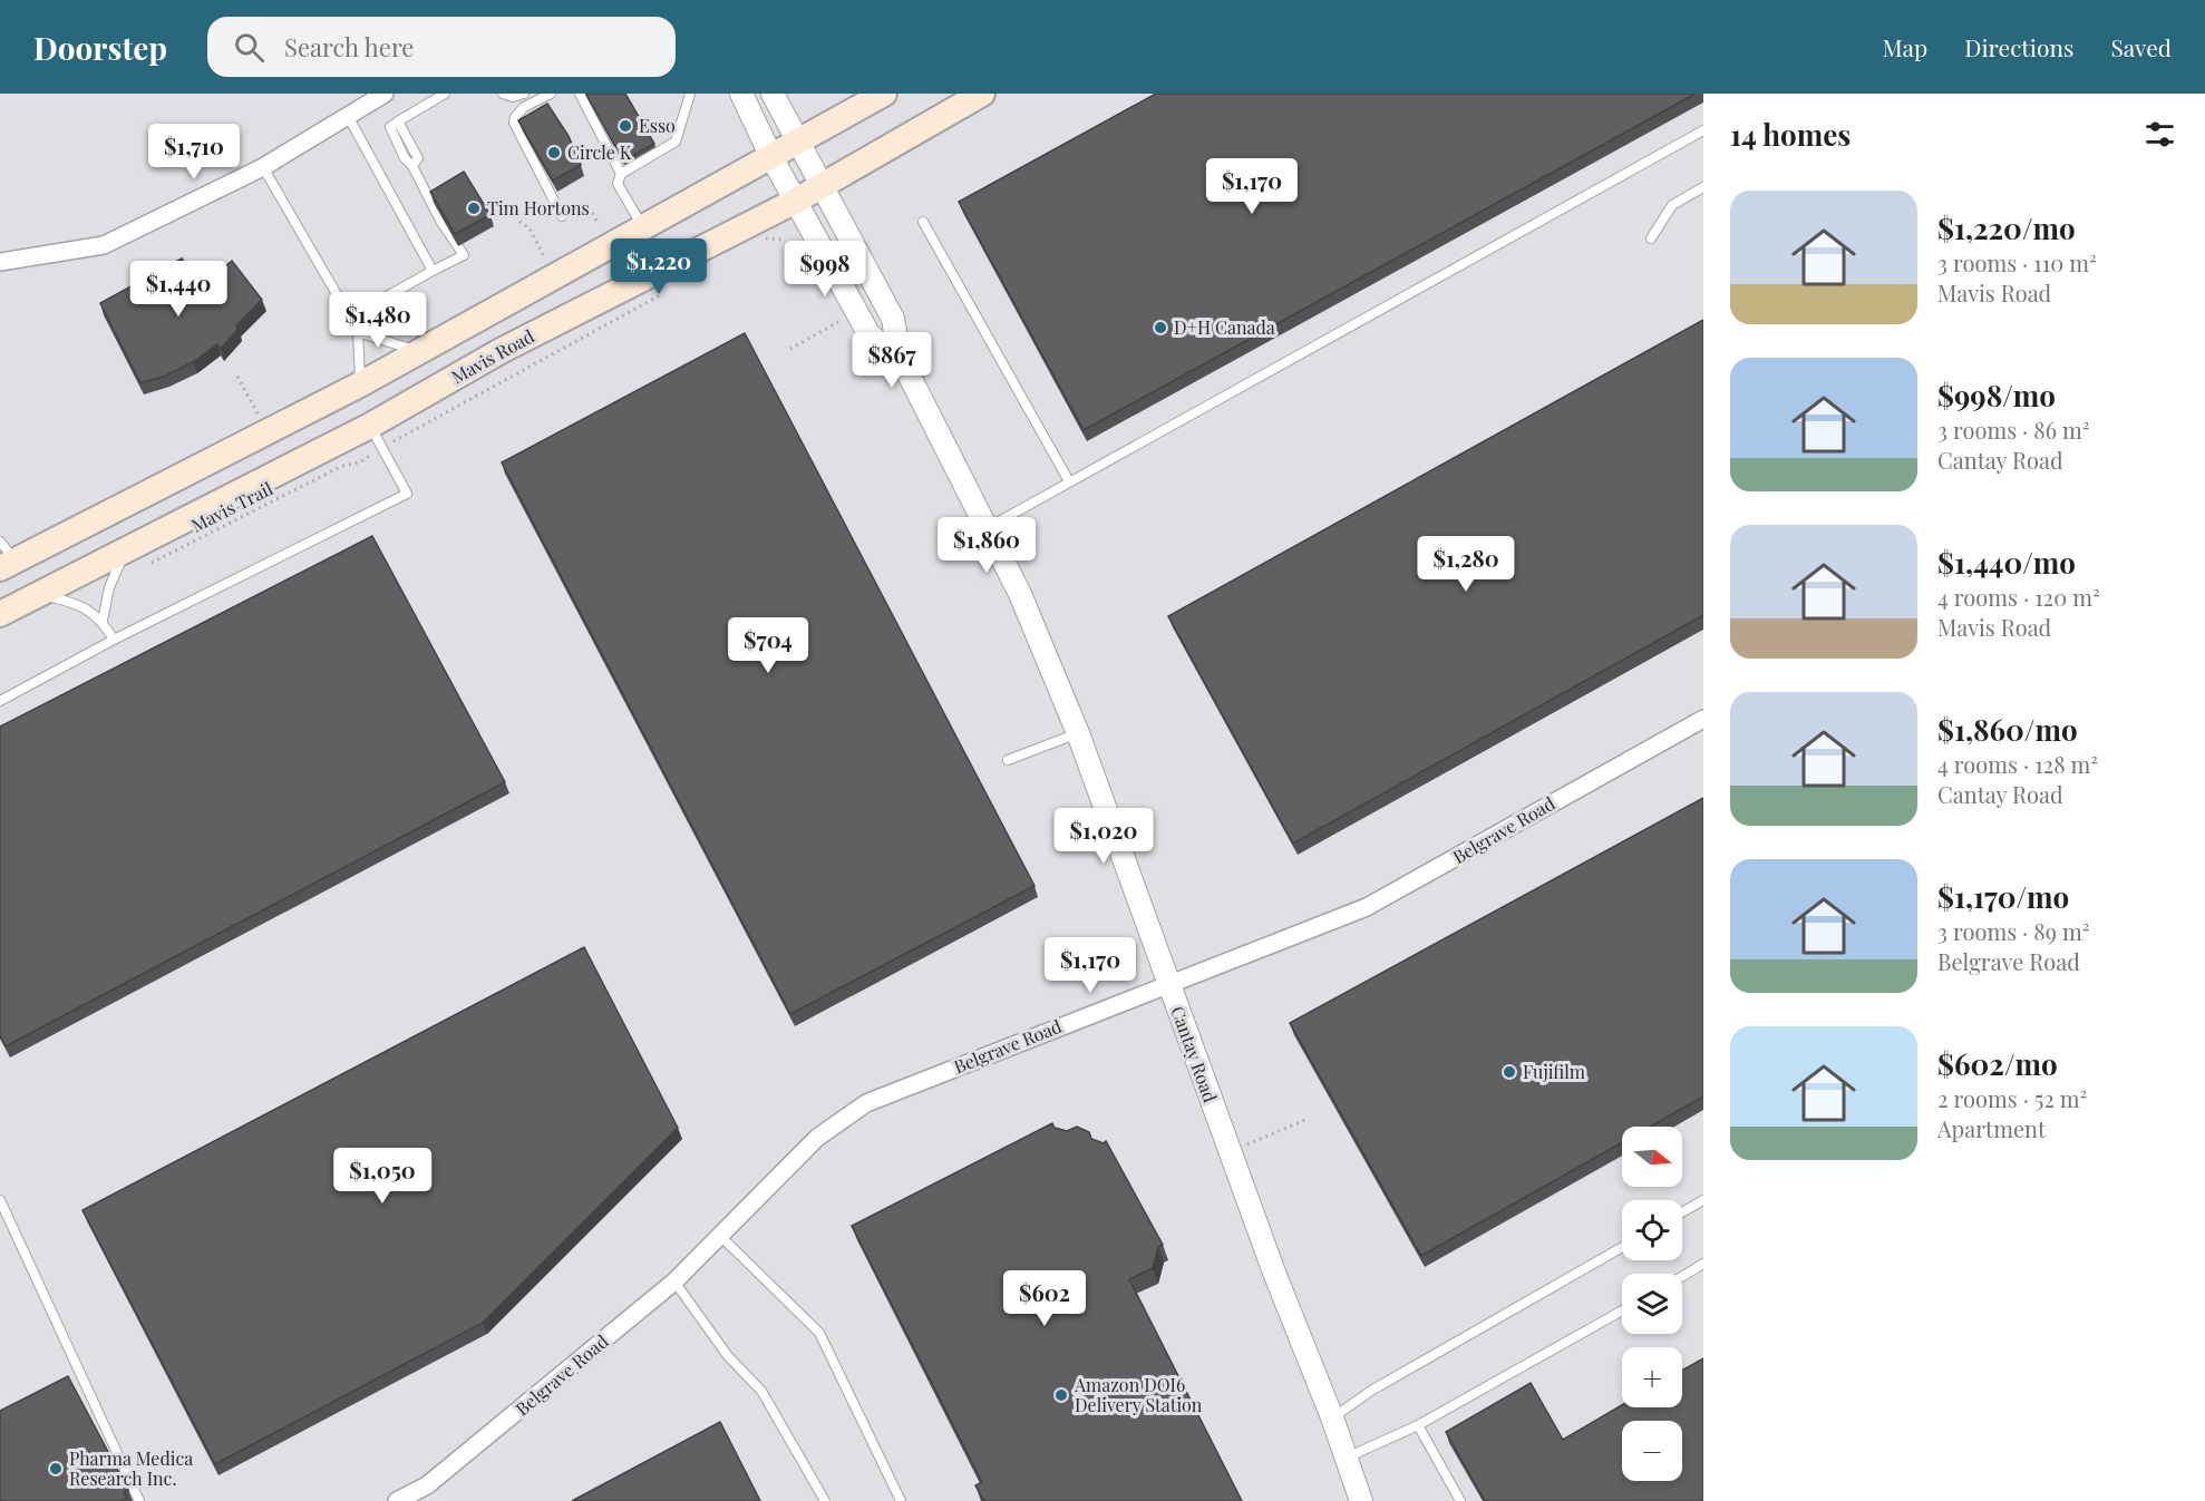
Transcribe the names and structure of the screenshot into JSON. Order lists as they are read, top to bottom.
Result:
{
  "streets": {
    "main road": ["Mavis Road"],
    "street": ["Belgrave Road", "Cantay Road"],
    "path": ["Mavis Trail"]
  },
  "crossings": [
    ["Mavis Road", "Mavis Trail"],
    ["Mavis Road", "Cantay Road"],
    ["Belgrave Road", "Cantay Road"]
  ],
  "places": [
    "Esso",
    "Circle K",
    "Tim Hortons",
    "D+H Canada",
    "Fujifilm",
    "Amazon DOI6 Delivery Station",
    "Pharma Medica Research Inc."
  ],
  "north": "right",
  "page": {
    "header": "Doorstep",
    "search": "Search here",
    "nav": ["Map", "Directions", "Saved"],
    "heading": "14 homes",
    "price": [
      "$1,710",
      "$1,170",
      "$1,220",
      "$998",
      "$1,440",
      "$1,480",
      "$867",
      "$1,860",
      "$1,280",
      "$704",
      "$1,020",
      "$1,170",
      "$1,050",
      "$602"
    ],
    "list": [
      {
        "name": "$1,220/mo",
        "note": "3 rooms · 110 m² · Mavis Road"
      },
      {
        "name": "$998/mo",
        "note": "3 rooms · 86 m² · Cantay Road"
      },
      {
        "name": "$1,440/mo",
        "note": "4 rooms · 120 m² · Mavis Road"
      },
      {
        "name": "$1,860/mo",
        "note": "4 rooms · 128 m² · Cantay Road"
      },
      {
        "name": "$1,170/mo",
        "note": "3 rooms · 89 m² · Belgrave Road"
      },
      {
        "name": "$602/mo",
        "note": "2 rooms · 52 m² · Apartment"
      }
    ],
    "map_buttons": ["+", "−"]
  }
}
